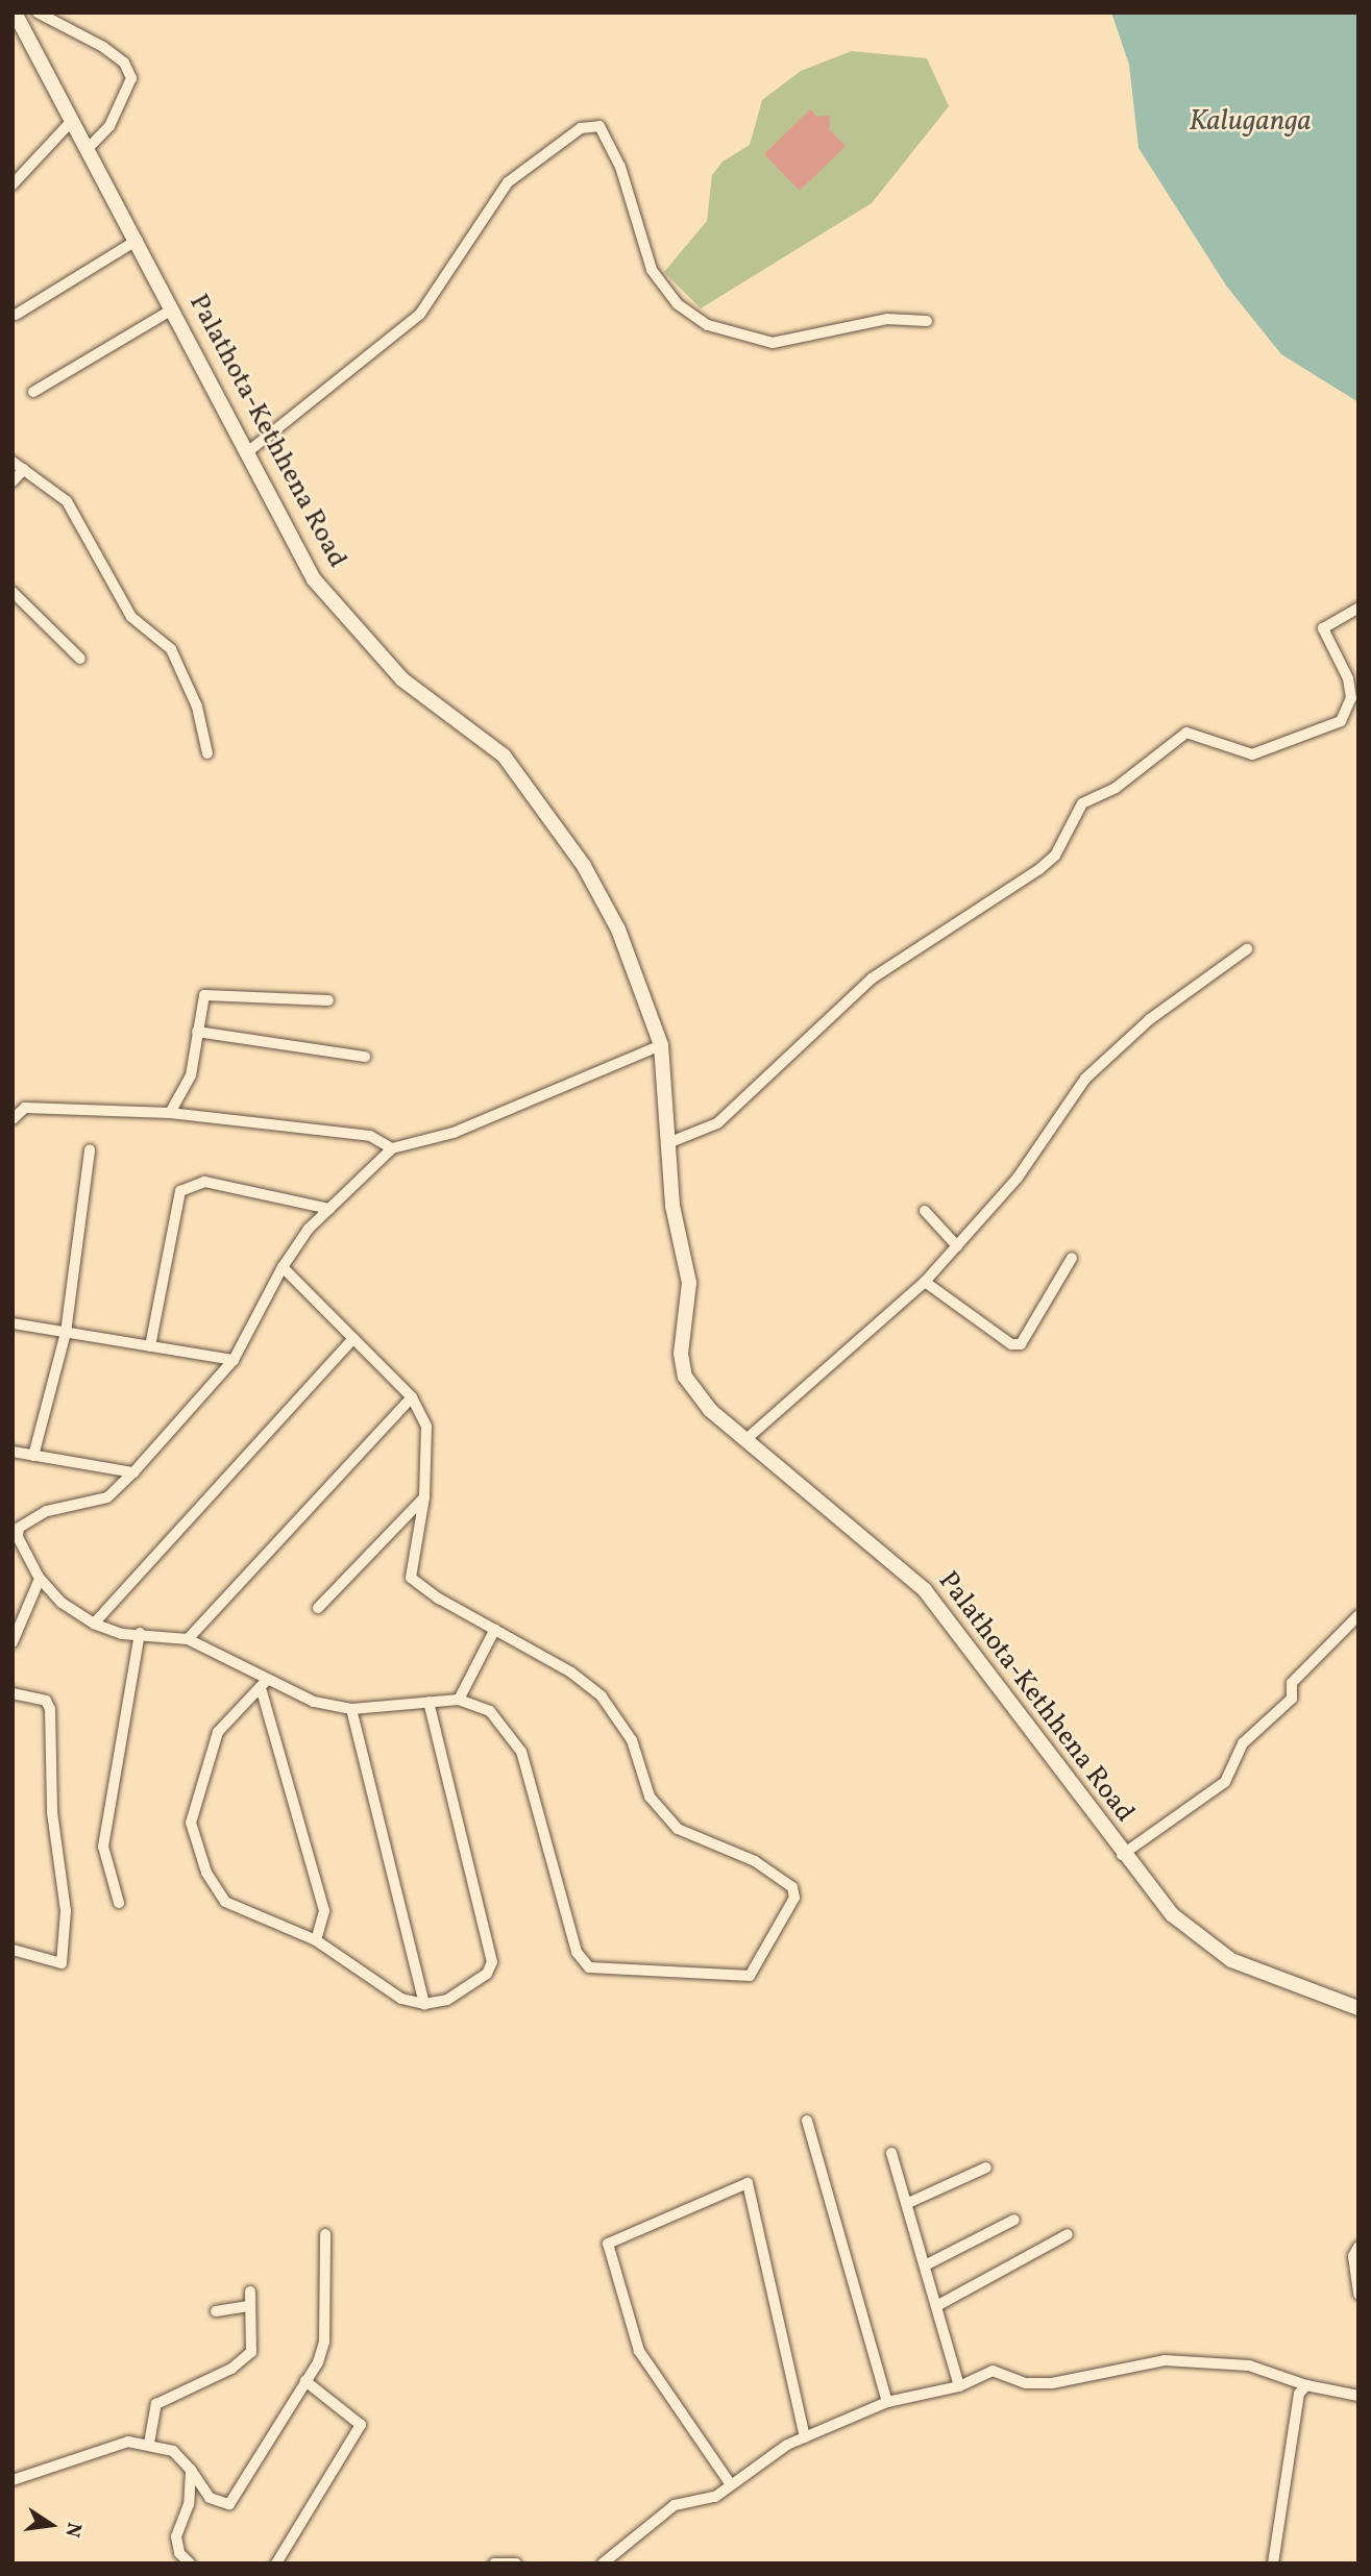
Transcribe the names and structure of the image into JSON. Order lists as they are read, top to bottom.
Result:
{
  "streets": {
    "street": ["Palathota-Kethhena Road"]
  },
  "water": ["Kaluganga"],
  "north": "right"
}
